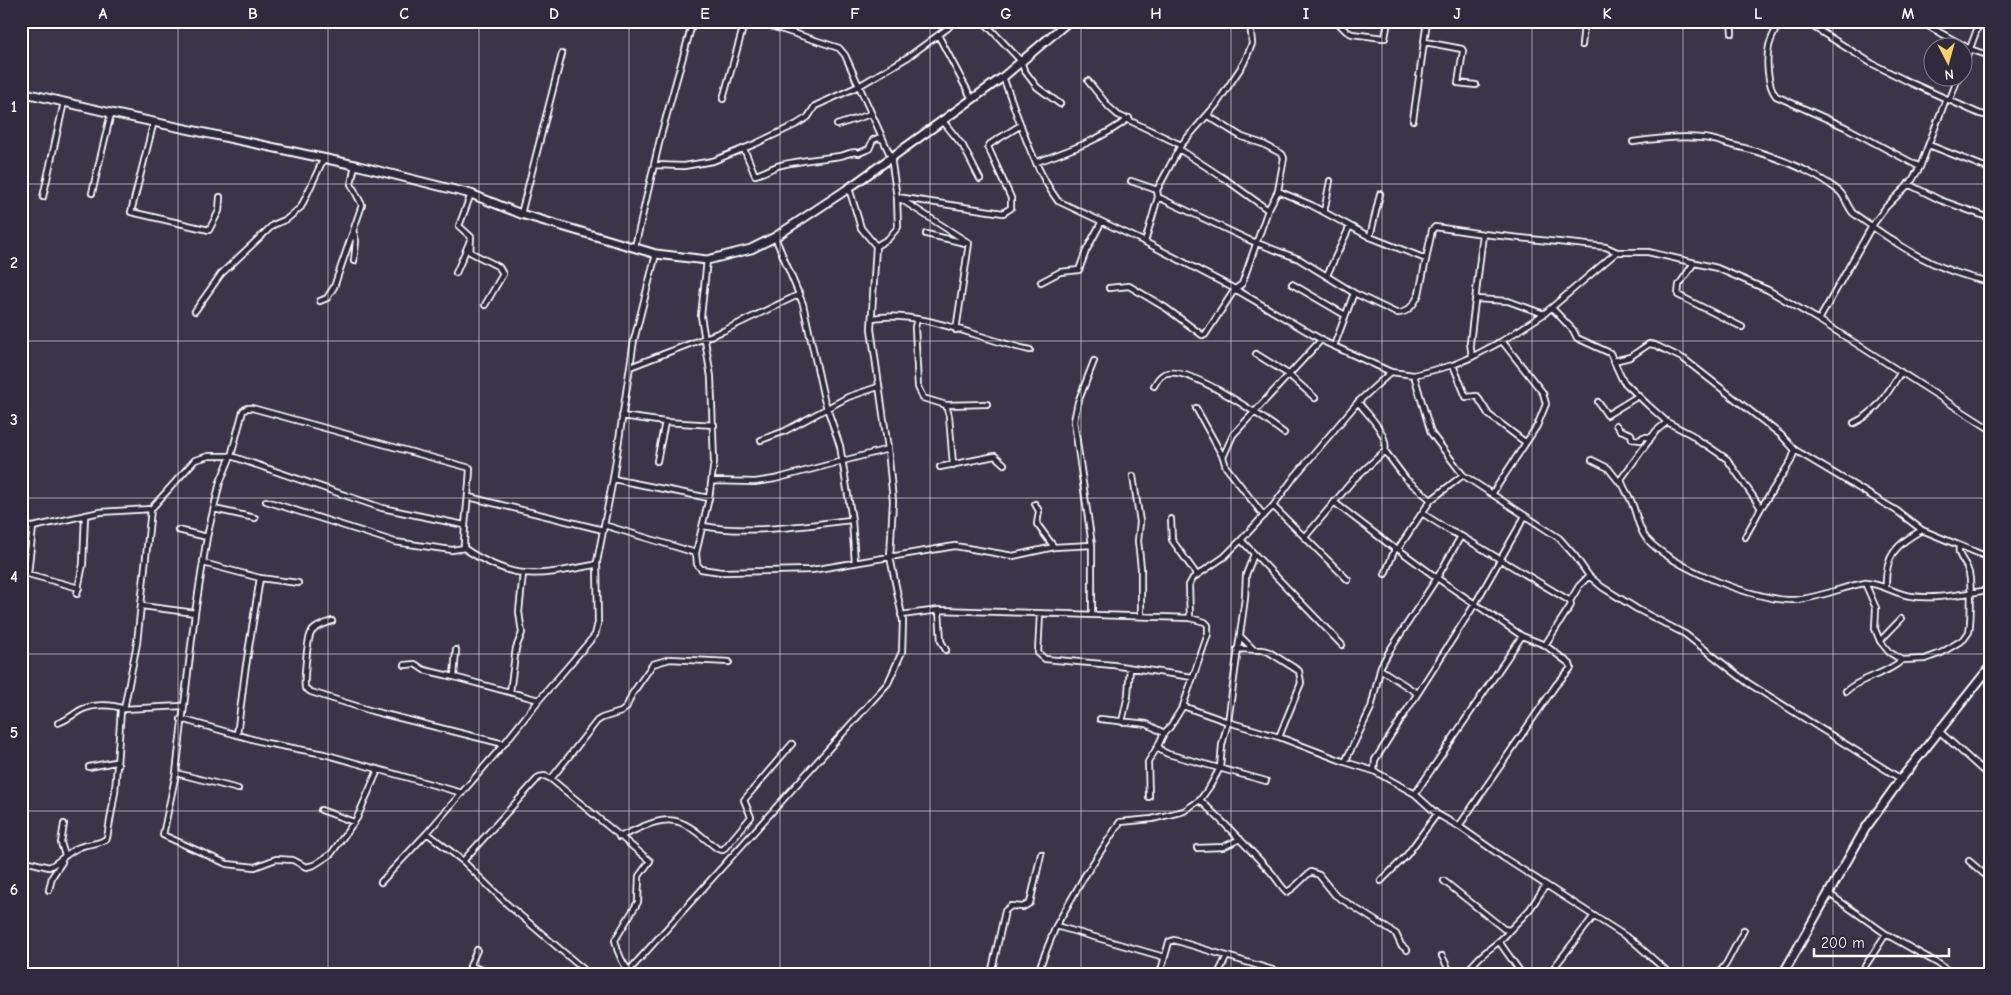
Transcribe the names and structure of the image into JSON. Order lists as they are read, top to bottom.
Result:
{
  "scale_bar": "200 m",
  "north": "bottom",
  "grid": {
    "columns": [
      "A",
      "B",
      "C",
      "D",
      "E",
      "F",
      "G",
      "H",
      "I",
      "J",
      "K",
      "L",
      "M"
    ],
    "rows": [
      "1",
      "2",
      "3",
      "4",
      "5",
      "6"
    ]
  }
}
